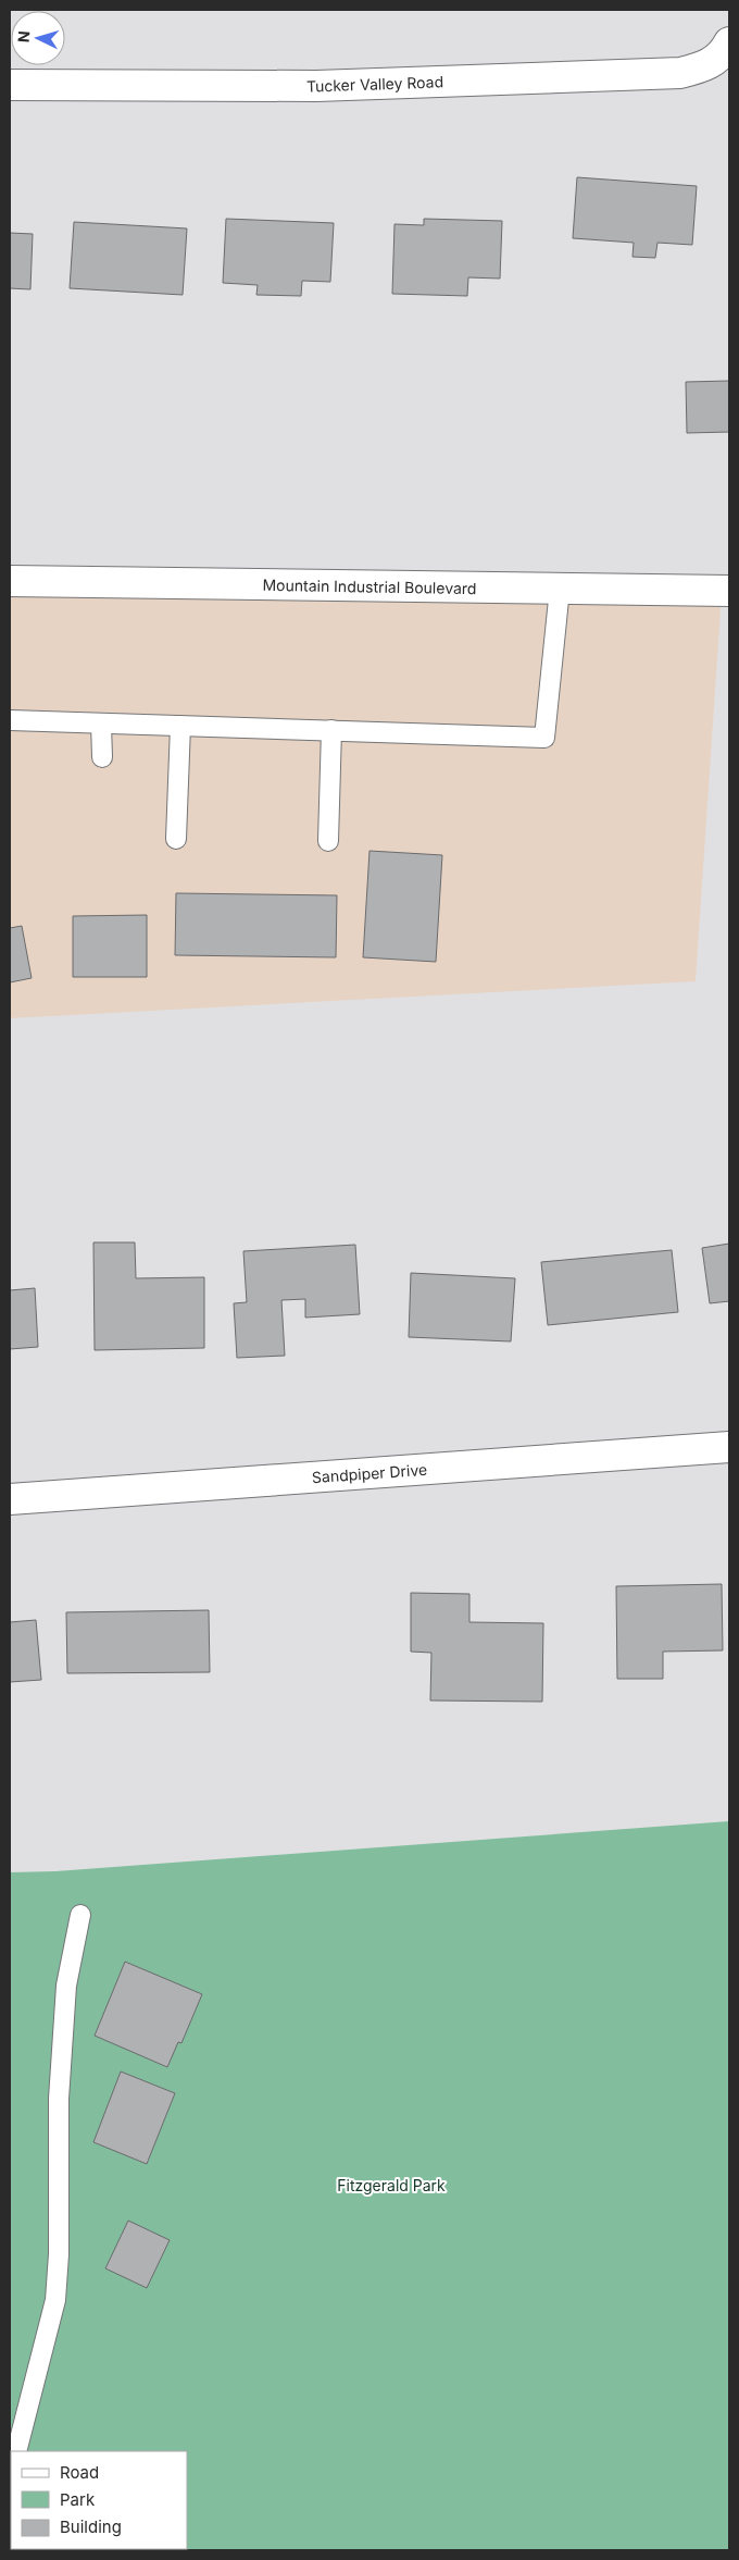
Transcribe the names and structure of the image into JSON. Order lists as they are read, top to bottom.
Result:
{
  "streets": {
    "street": ["Tucker Valley Road", "Mountain Industrial Boulevard", "Sandpiper Drive"]
  },
  "parks": ["Fitzgerald Park"],
  "legend": ["Road", "Park", "Building"],
  "north": "left"
}
